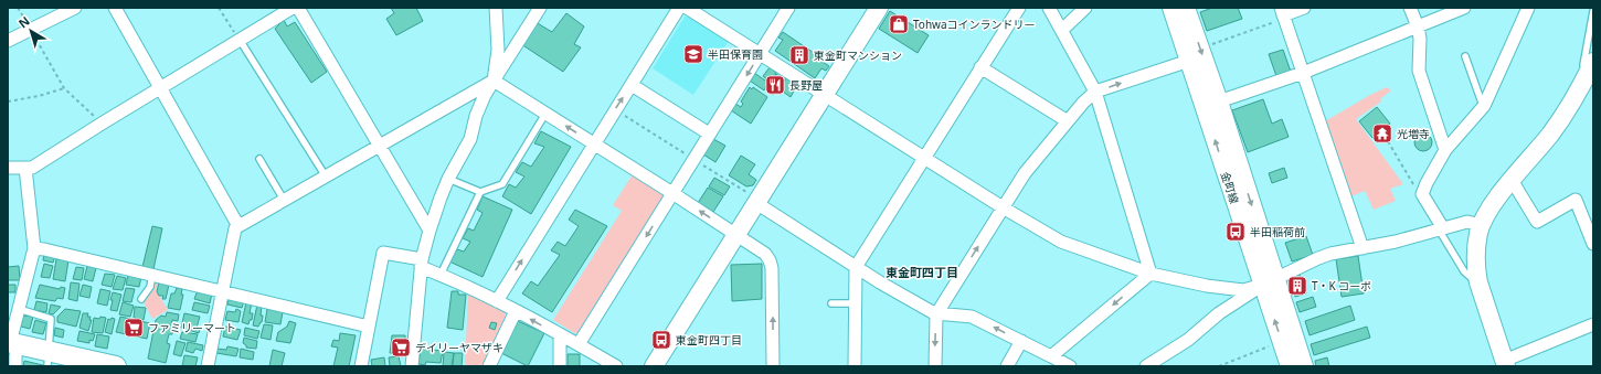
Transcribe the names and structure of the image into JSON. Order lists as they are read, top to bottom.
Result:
{
  "streets": {
    "street": ["金町線"]
  },
  "districts": ["東金町四丁目"],
  "places": {
    "shop": ["Tohwaコインランドリー"],
    "school or university": ["半田保育園"],
    "building": ["東金町マンション", "T・K コーポ"],
    "restaurant": ["長野屋"],
    "temple": ["光増寺"],
    "bus stop": ["半田稲荷前", "東金町四丁目"],
    "supermarket": ["ファミリーマート", "デイリーヤマザキ"]
  },
  "north": "top left"
}
